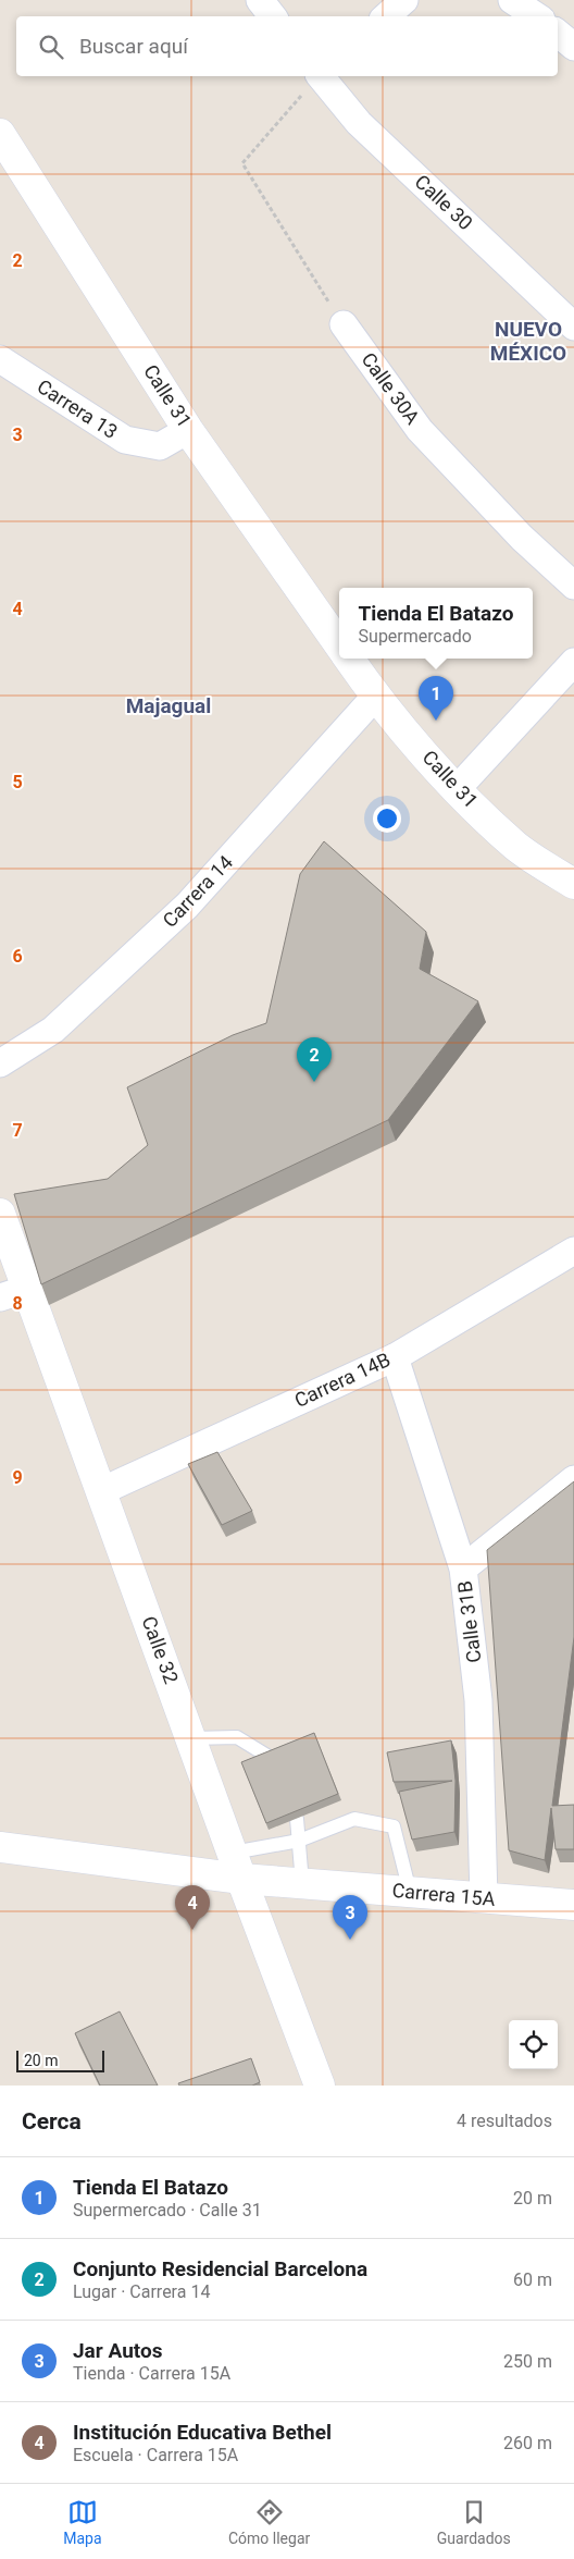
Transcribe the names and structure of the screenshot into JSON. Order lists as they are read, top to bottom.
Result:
{
  "streets": {
    "street": [
      "Calle 30",
      "Calle 30A",
      "Calle 31",
      "Carrera 13",
      "Carrera 14",
      "Carrera 14B",
      "Calle 31B",
      "Calle 32",
      "Carrera 15A"
    ]
  },
  "crossings": [
    ["Calle 31", "Carrera 13"],
    ["Calle 31", "Carrera 14"],
    ["Carrera 14B", "Calle 31B"],
    ["Carrera 14B", "Calle 32"],
    ["Calle 31B", "Carrera 15A"],
    ["Calle 32", "Carrera 15A"]
  ],
  "districts": ["NUEVO MÉXICO", "Majagual"],
  "scale_bar": "20 m",
  "page": {
    "search": "Buscar aquí",
    "popup": ["Tienda El Batazo", "Supermercado"],
    "pins": [
      "1",
      "2",
      "4",
      "3"
    ],
    "scale": "20 m",
    "heading": ["Cerca", "4 resultados"],
    "list": [
      {
        "mark": "1",
        "name": "Tienda El Batazo",
        "note": "Supermercado · Calle 31",
        "value": "20 m"
      },
      {
        "mark": "2",
        "name": "Conjunto Residencial Barcelona",
        "note": "Lugar · Carrera 14",
        "value": "60 m"
      },
      {
        "mark": "3",
        "name": "Jar Autos",
        "note": "Tienda · Carrera 15A",
        "value": "250 m"
      },
      {
        "mark": "4",
        "name": "Institución Educativa Bethel",
        "note": "Escuela · Carrera 15A",
        "value": "260 m"
      }
    ],
    "nav": ["Mapa", "Cómo llegar", "Guardados"]
  },
  "grid": {
    "rows": [
      "2",
      "3",
      "4",
      "5",
      "6",
      "7",
      "8",
      "9"
    ]
  }
}
